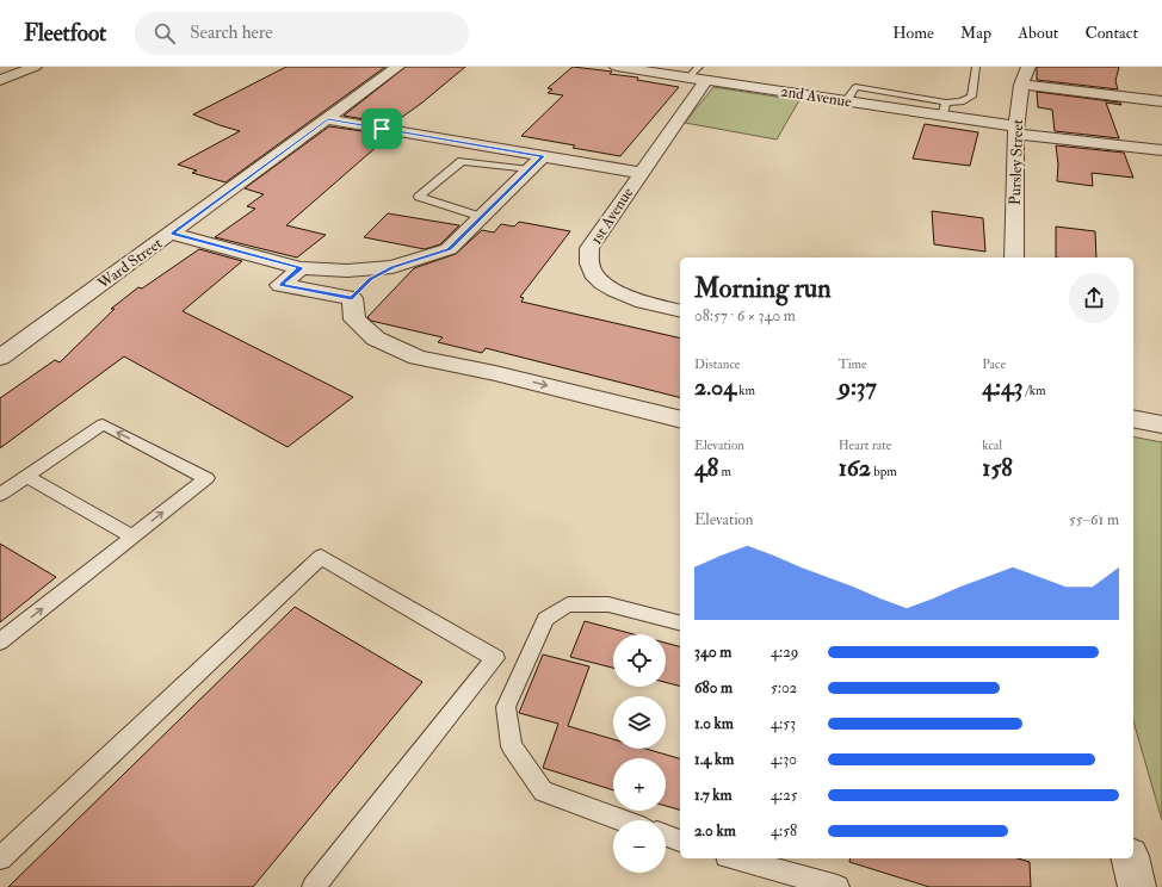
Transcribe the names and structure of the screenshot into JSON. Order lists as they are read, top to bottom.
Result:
{
  "streets": {
    "street": [
      "2nd Avenue",
      "Pursley Street",
      "1st Avenue",
      "Ward Street"
    ]
  },
  "crossings": [
    ["2nd Avenue", "Pursley Street"],
    ["2nd Avenue", "1st Avenue"]
  ],
  "page": {
    "header": "Fleetfoot",
    "search": "Search here",
    "nav": [
      "Home",
      "Map",
      "About",
      "Contact"
    ],
    "heading": ["Morning run", "08:57 · 6 × 340 m"],
    "stats": [
      ["Distance", "2.04 km"],
      ["Time", "9:37"],
      ["Pace", "4:43 /km"],
      ["Elevation", "48 m"],
      ["Heart rate", "162 bpm"],
      ["kcal", "158"]
    ],
    "chart": ["Elevation", "55–61 m"],
    "map_buttons": ["+", "−"],
    "list": [
      {
        "name": "340 m",
        "note": "4:29"
      },
      {
        "name": "680 m",
        "note": "5:02"
      },
      {
        "name": "1.0 km",
        "note": "4:53"
      },
      {
        "name": "1.4 km",
        "note": "4:30"
      },
      {
        "name": "1.7 km",
        "note": "4:25"
      },
      {
        "name": "2.0 km",
        "note": "4:58"
      }
    ]
  }
}
